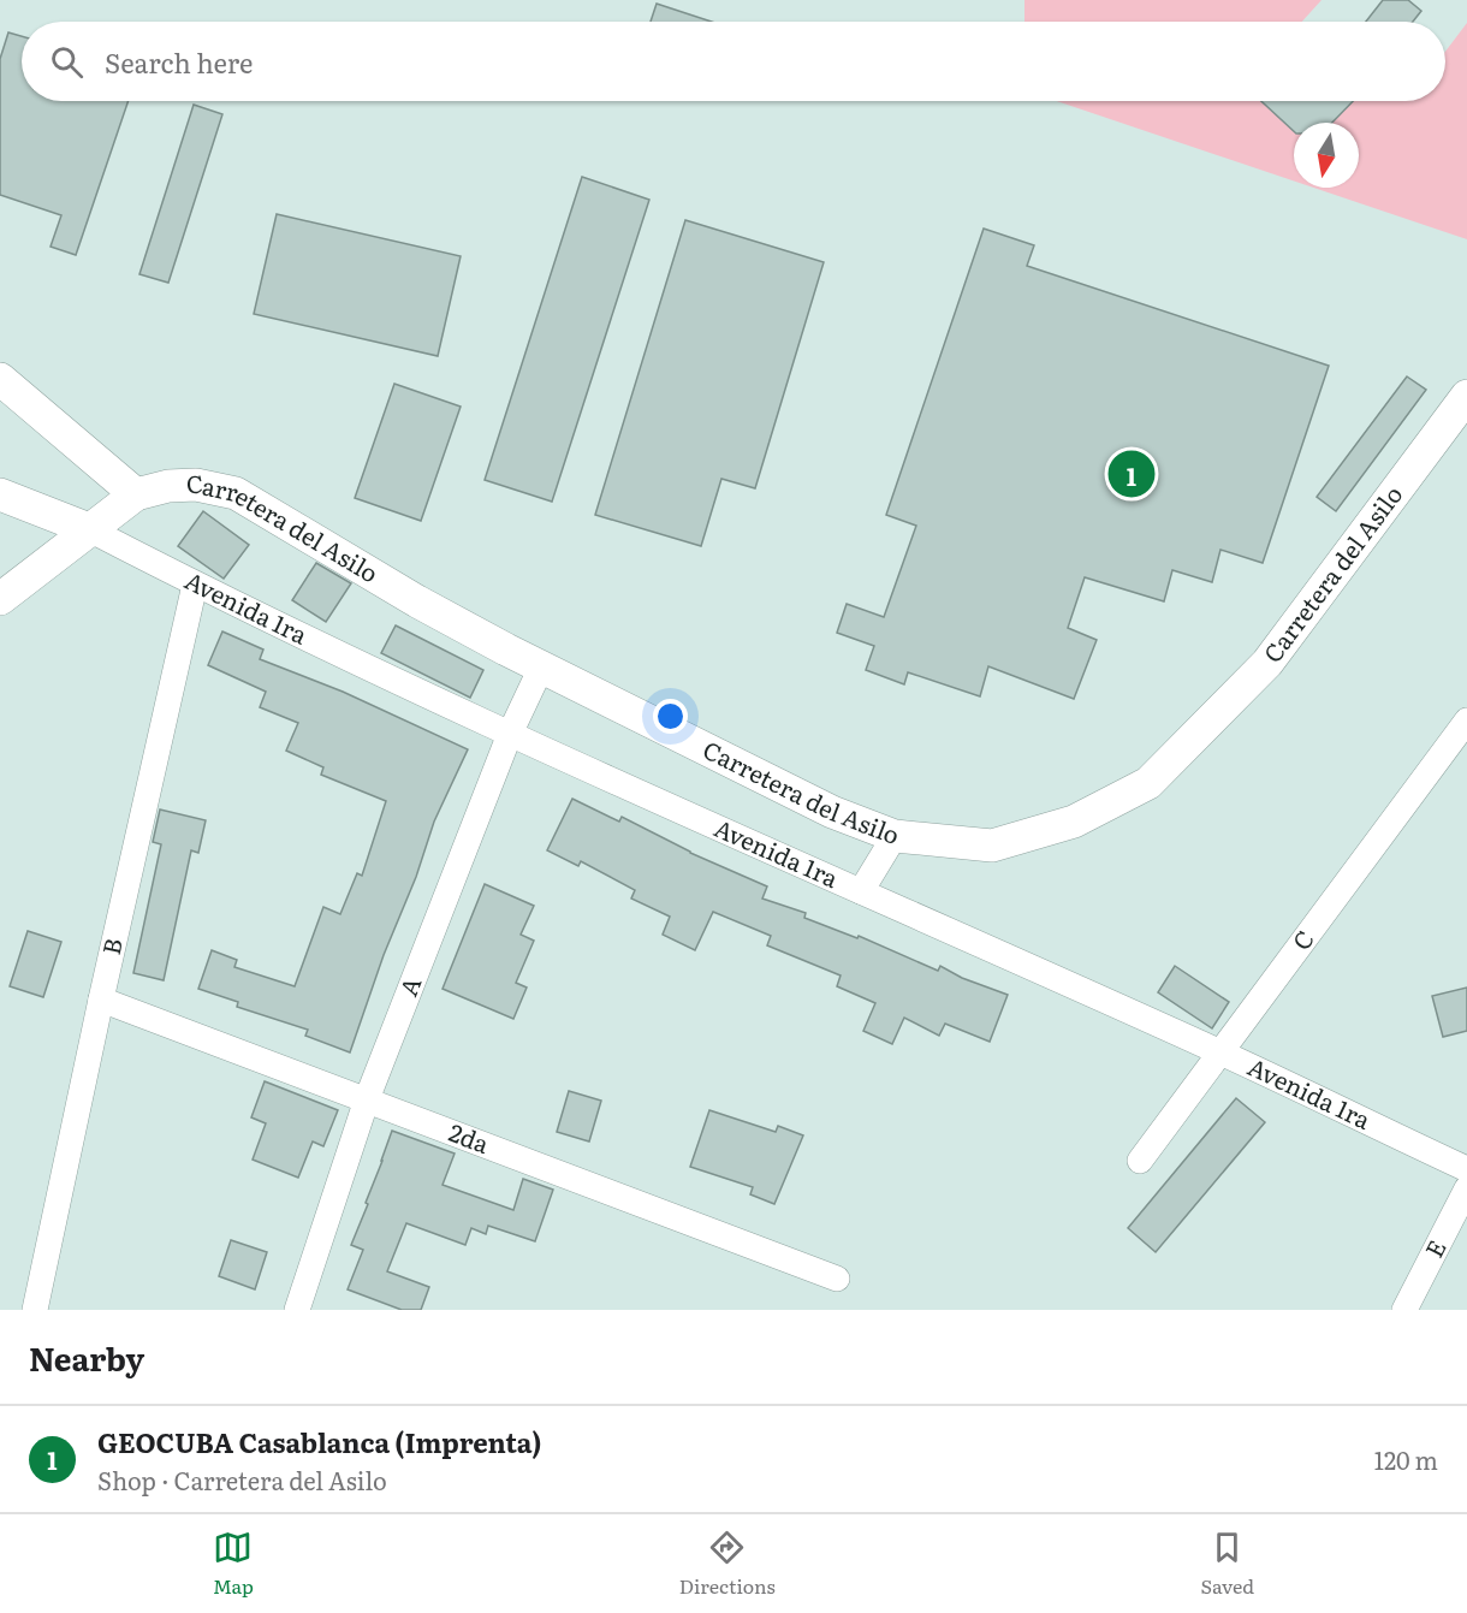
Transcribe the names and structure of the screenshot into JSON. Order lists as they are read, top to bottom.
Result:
{
  "streets": {
    "street": [
      "Carretera del Asilo",
      "Avenida 1ra",
      "C",
      "B",
      "A",
      "2da",
      "E"
    ]
  },
  "crossings": [
    ["Carretera del Asilo", "Avenida 1ra"],
    ["Carretera del Asilo", "A"],
    ["Avenida 1ra", "C"],
    ["Avenida 1ra", "B"],
    ["Avenida 1ra", "A"],
    ["B", "2da"],
    ["A", "2da"]
  ],
  "north": "bottom",
  "page": {
    "search": "Search here",
    "pins": "1",
    "heading": "Nearby",
    "list": [
      {
        "mark": "1",
        "name": "GEOCUBA Casablanca (Imprenta)",
        "note": "Shop · Carretera del Asilo",
        "value": "120 m"
      }
    ],
    "nav": ["Map", "Directions", "Saved"]
  }
}
